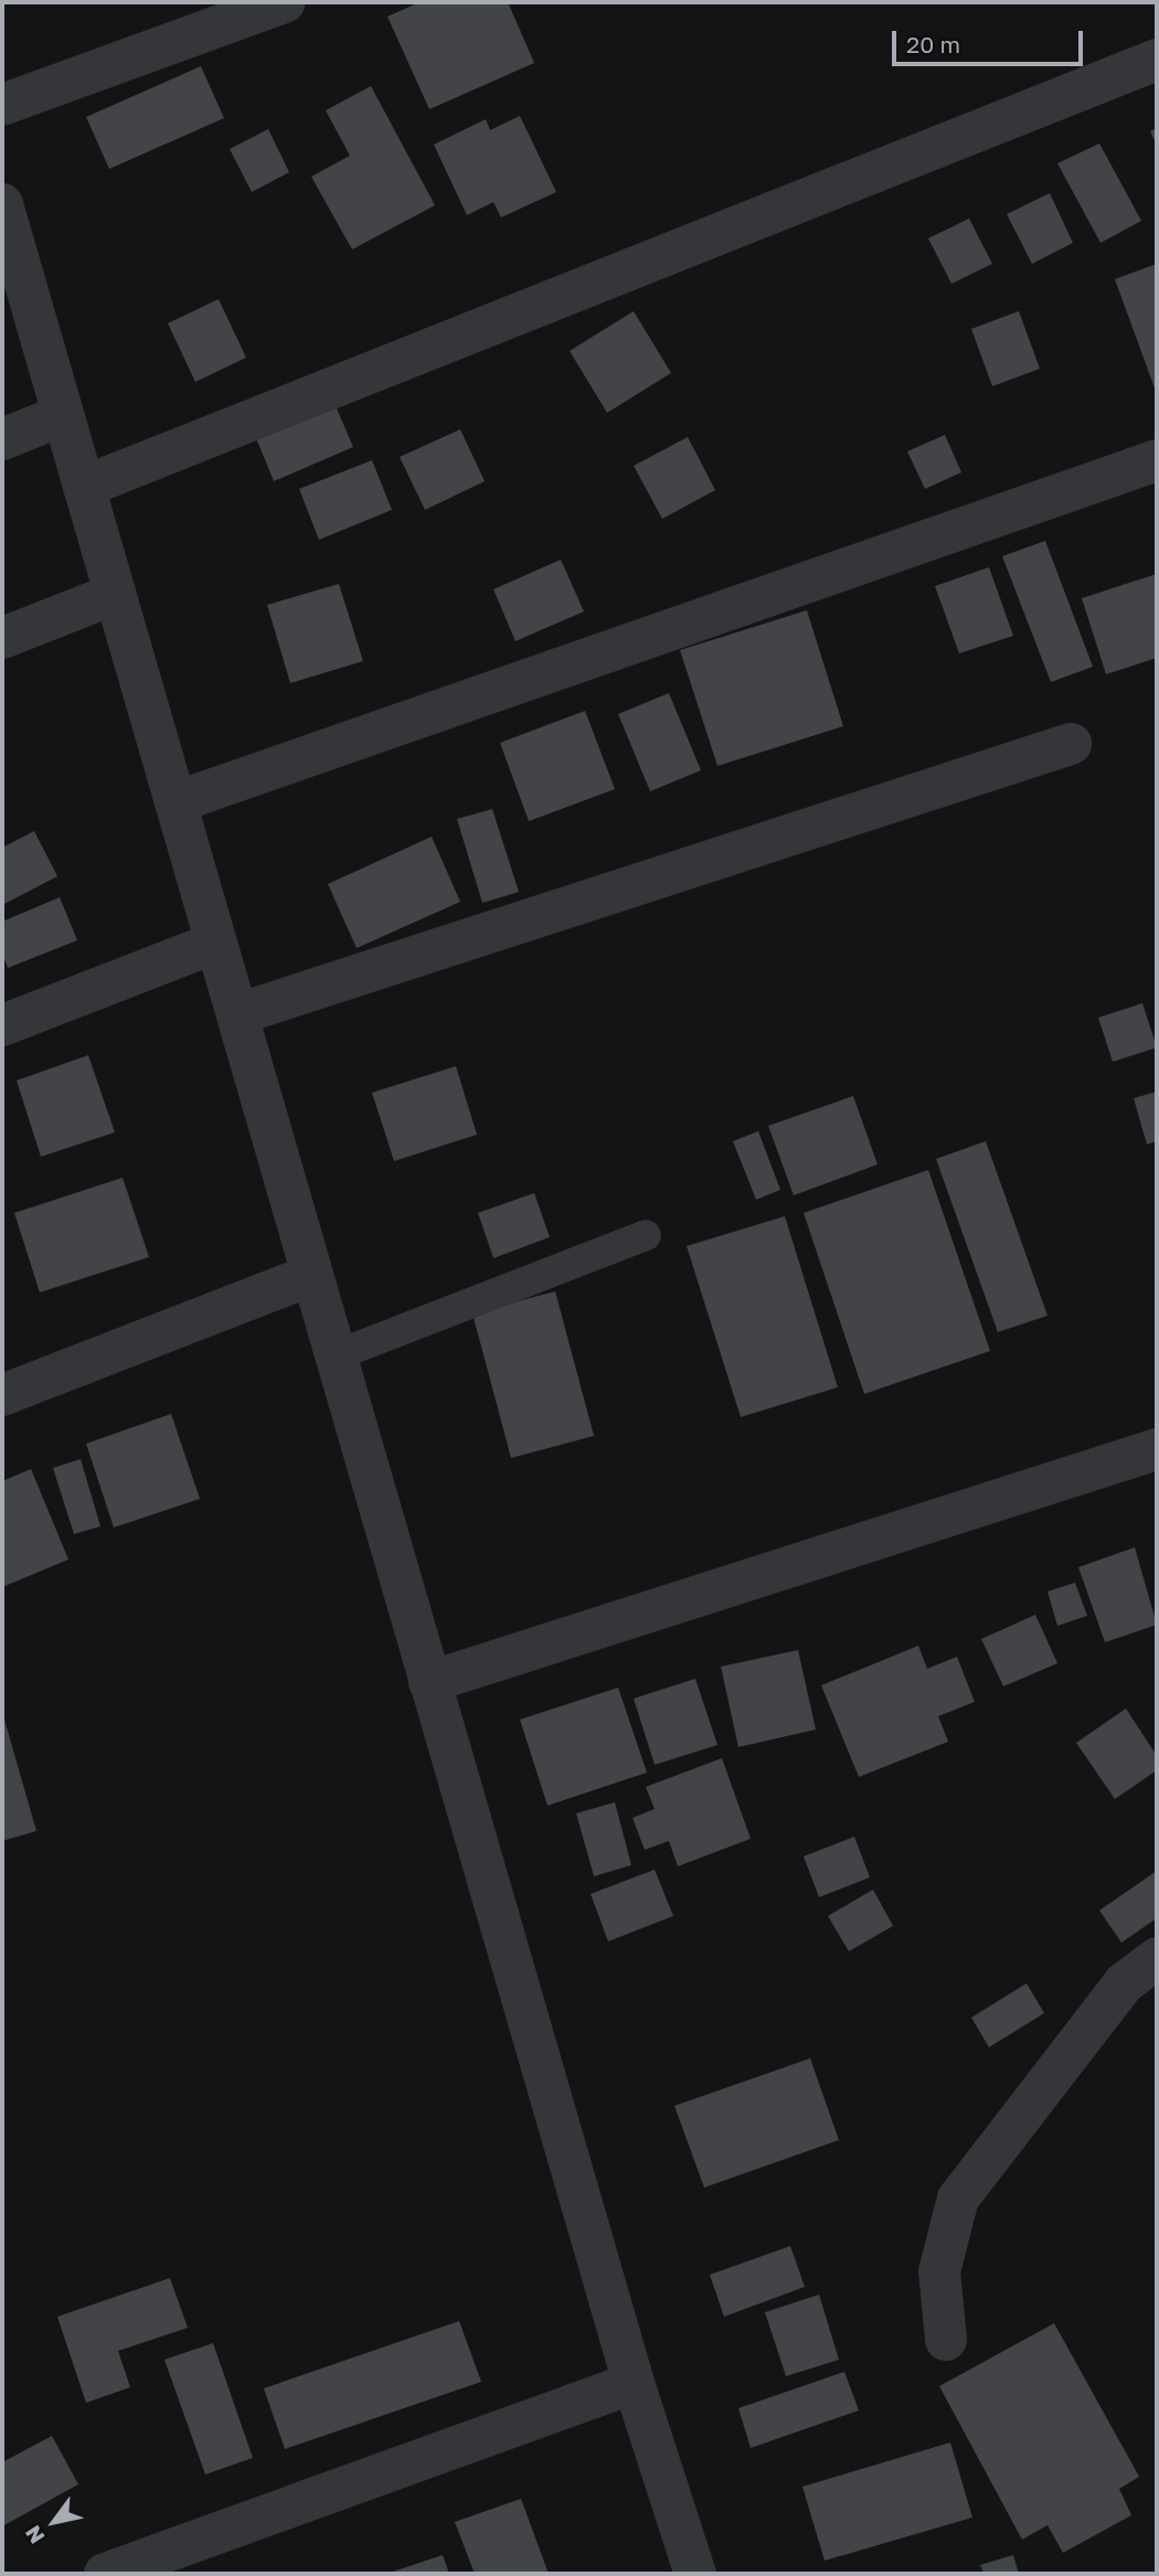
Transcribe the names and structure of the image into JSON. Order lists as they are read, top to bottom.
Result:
{
  "scale_bar": "20 m",
  "north": "bottom left"
}
